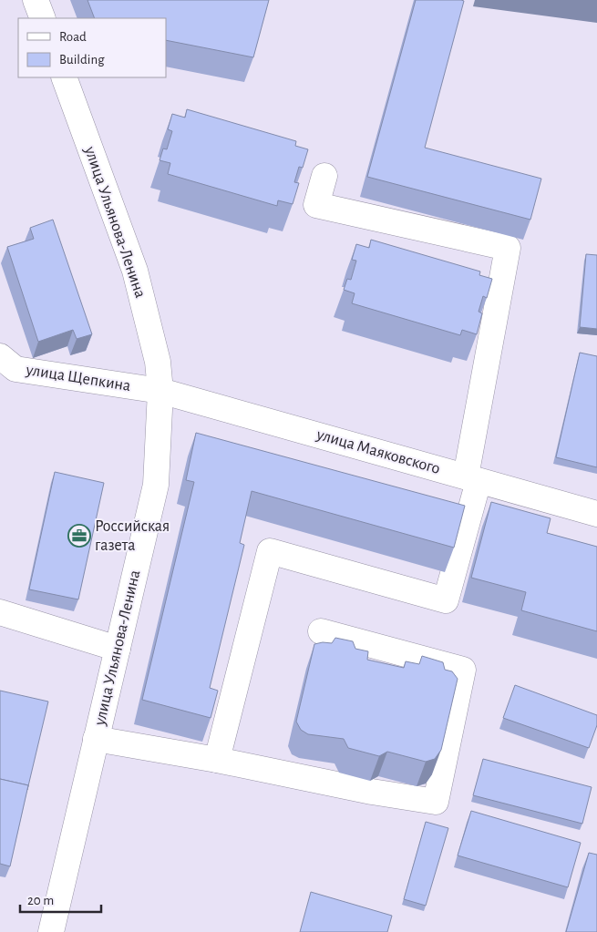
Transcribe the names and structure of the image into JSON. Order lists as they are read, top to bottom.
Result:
{
  "streets": {
    "street": ["улица Ульянова-Ленина", "улица Щепкина", "улица Маяковского"]
  },
  "crossings": [
    ["улица Ульянова-Ленина", "улица Щепкина"],
    ["улица Ульянова-Ленина", "улица Маяковского"],
    ["улица Щепкина", "улица Маяковского"]
  ],
  "places": {
    "office": ["Российская газета"]
  },
  "legend": ["Road", "Building"],
  "scale_bar": "20 m"
}
